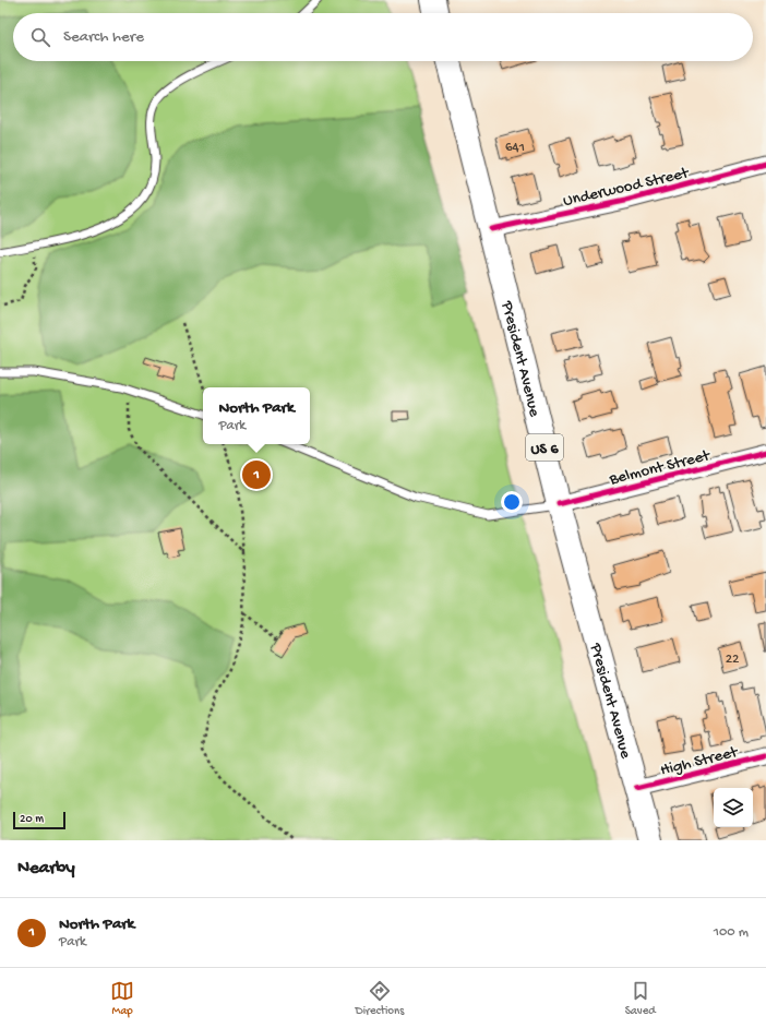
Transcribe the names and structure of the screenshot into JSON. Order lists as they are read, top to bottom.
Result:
{
  "streets": {
    "main road": ["President Avenue", "US 6"],
    "street": ["Underwood Street", "Belmont Street", "High Street"]
  },
  "crossings": [
    ["Underwood Street", "President Avenue"],
    ["President Avenue", "Belmont Street"],
    ["President Avenue", "High Street"]
  ],
  "house_numbers": ["641", "22"],
  "scale_bar": "20 m",
  "page": {
    "search": "Search here",
    "popup": ["North Park", "Park"],
    "pins": "1",
    "scale": "20 m",
    "heading": "Nearby",
    "list": [
      {
        "mark": "1",
        "name": "North Park",
        "note": "Park",
        "value": "100 m"
      }
    ],
    "nav": ["Map", "Directions", "Saved"]
  }
}
